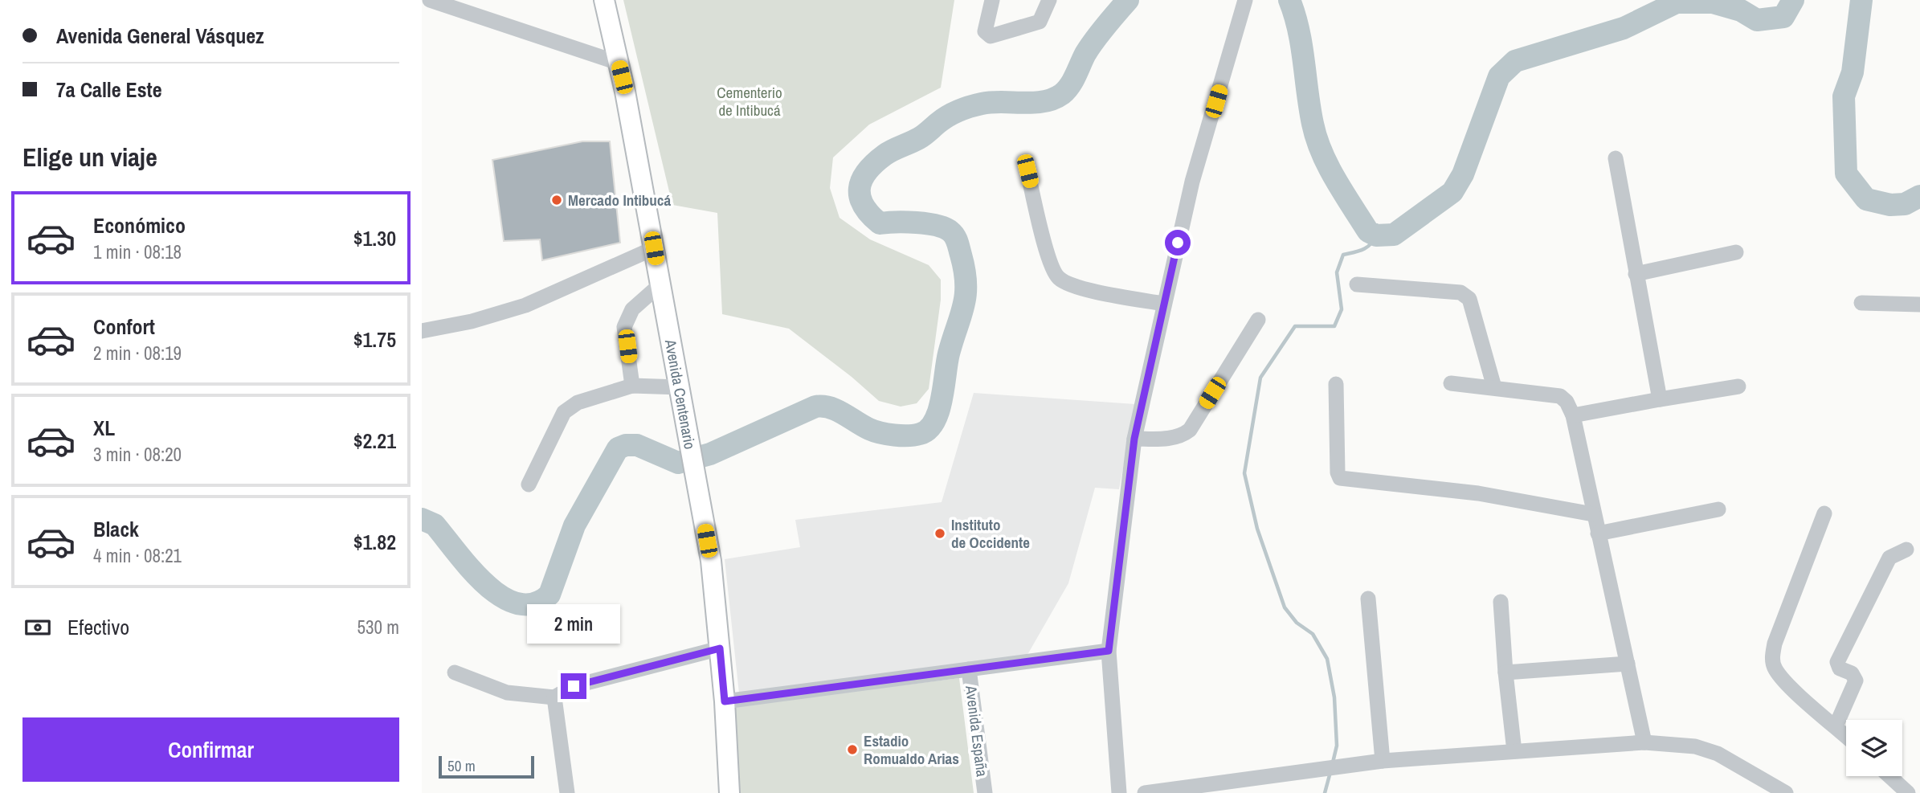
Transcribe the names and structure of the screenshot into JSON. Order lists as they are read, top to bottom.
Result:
{
  "streets": {
    "main road": ["Avenida Centenario"],
    "street": ["Avenida España"]
  },
  "parks": ["Cementerio de Intibucá"],
  "places": ["Mercado Intibucá", "Instituto de Occidente", "Estadio Romualdo Arias"],
  "scale_bar": "50 m",
  "page": {
    "banner": ["Avenida General Vásquez", "7a Calle Este"],
    "heading": "Elige un viaje",
    "list": [
      {
        "name": "Económico",
        "note": "1 min · 08:18",
        "value": "$1.30"
      },
      {
        "name": "Confort",
        "note": "2 min · 08:19",
        "value": "$1.75"
      },
      {
        "name": "XL",
        "note": "3 min · 08:20",
        "value": "$2.21"
      },
      {
        "name": "Black",
        "note": "4 min · 08:21",
        "value": "$1.82"
      }
    ],
    "pay": ["Efectivo", "530 m"],
    "bubble": "2 min",
    "buttons": "Confirmar",
    "scale": "50 m"
  }
}
